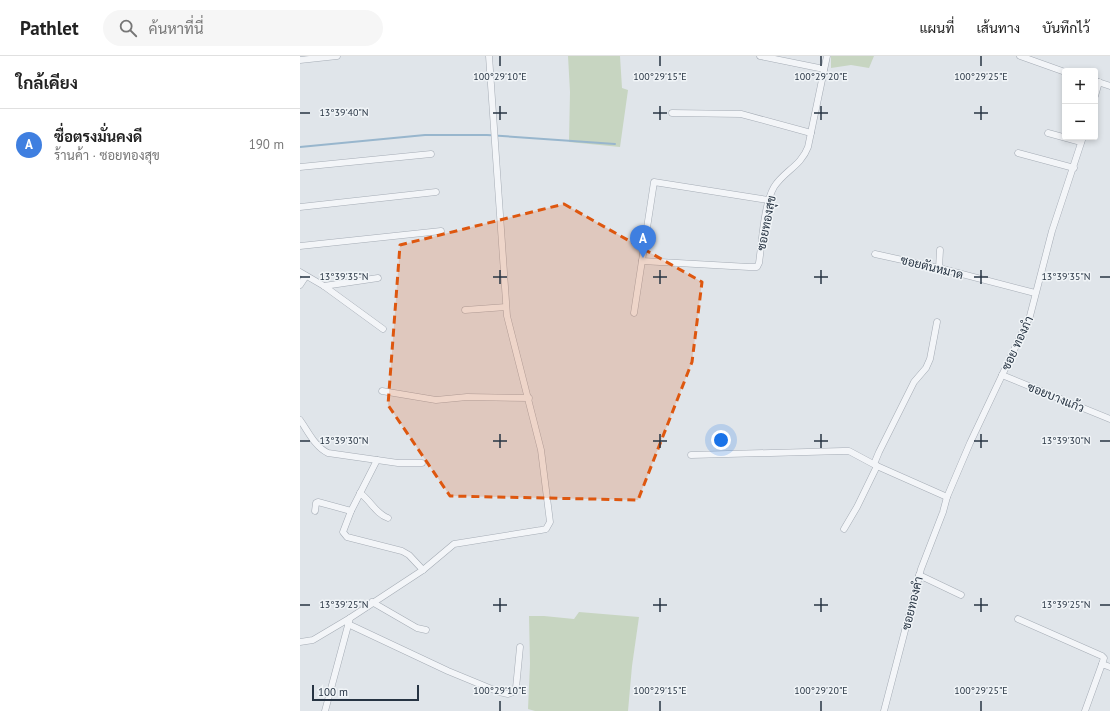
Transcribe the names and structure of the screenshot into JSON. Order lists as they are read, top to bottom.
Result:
{
  "streets": {
    "street": [
      "ซอยทองสุข",
      "ซอยตันหมาด",
      "ซอย ทองภํา",
      "ซอยบางแก้ว",
      "ซอยทองคำ"
    ]
  },
  "crossings": [
    ["ซอยตันหมาด", "ซอย ทองภํา"],
    ["ซอย ทองภํา", "ซอยบางแก้ว"],
    ["ซอย ทองภํา", "ซอยทองคำ"]
  ],
  "scale_bar": "100 m",
  "page": {
    "header": "Pathlet",
    "search": "ค้นหาที่นี่",
    "nav": ["แผนที่", "เส้นทาง", "บันทึกไว้"],
    "heading": "ใกล้เคียง",
    "map_buttons": ["+", "−"],
    "list": [
      {
        "mark": "A",
        "name": "ซื่อตรงมั่นคงดี",
        "note": "ร้านค้า · ซอยทองสุข",
        "value": "190 m"
      }
    ],
    "pins": "A",
    "scale": "100 m"
  },
  "coordinates": [
    "100°29'10\"E",
    "100°29'15\"E",
    "100°29'20\"E",
    "100°29'25\"E",
    "13°39'40\"N",
    "13°39'35\"N",
    "13°39'30\"N",
    "13°39'25\"N"
  ]
}
